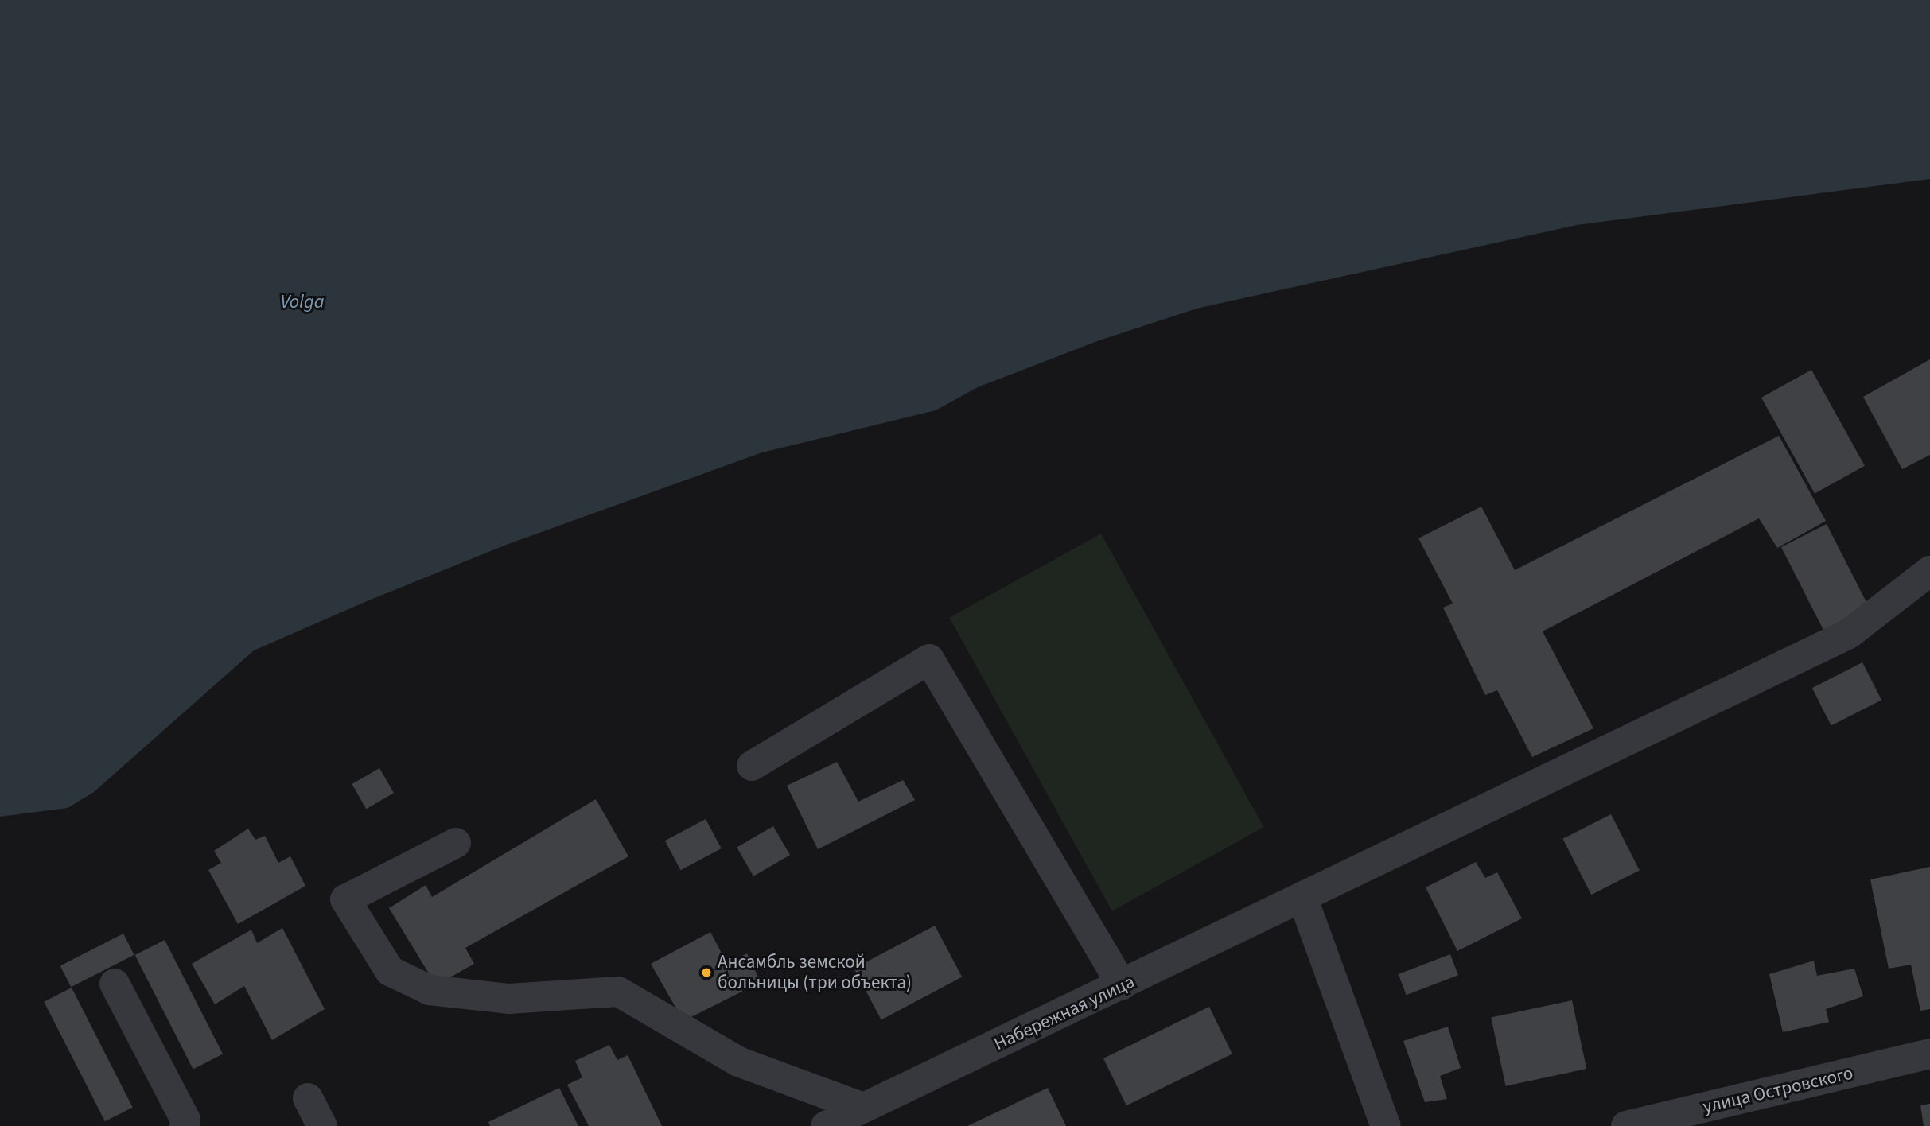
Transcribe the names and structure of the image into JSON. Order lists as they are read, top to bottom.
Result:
{
  "streets": {
    "street": ["Набережная улица", "улица Островского"]
  },
  "water": ["Volga"],
  "places": ["Ансамбль земской больницы (три объекта)"]
}
